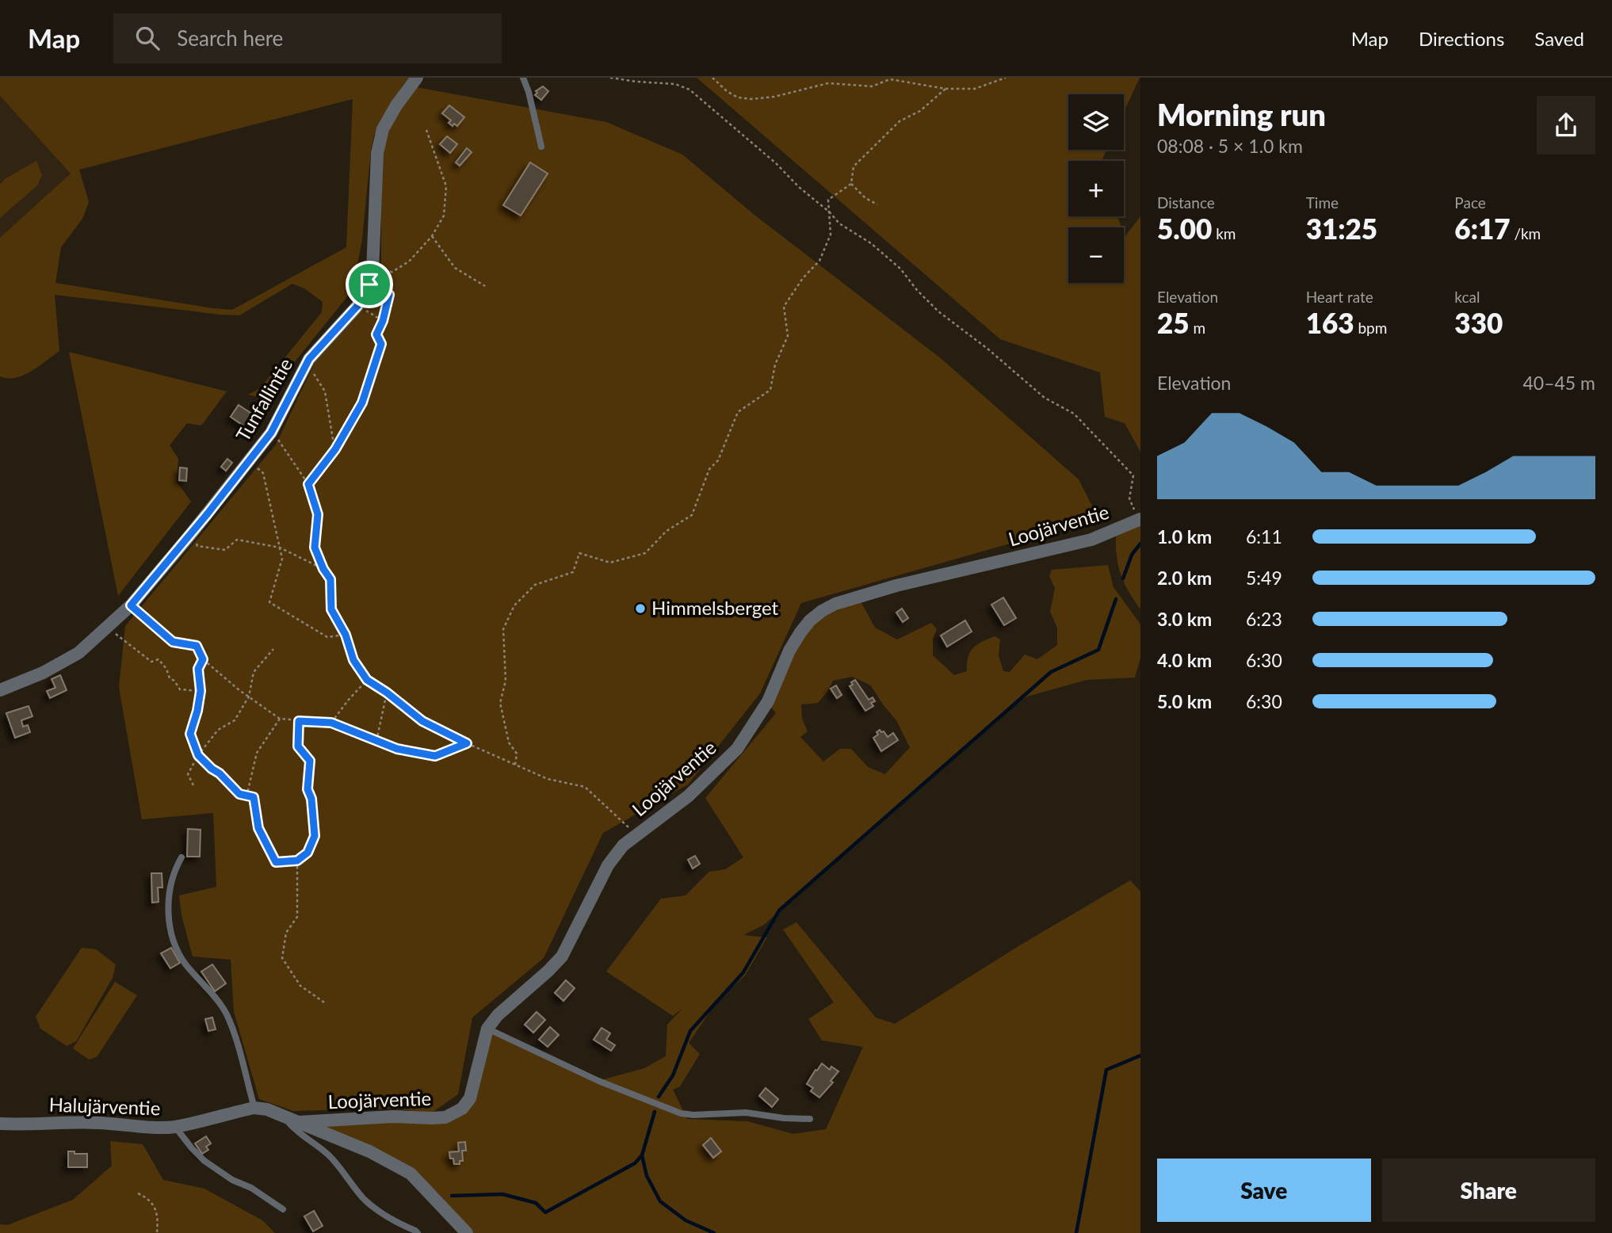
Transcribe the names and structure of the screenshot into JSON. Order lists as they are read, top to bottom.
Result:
{
  "streets": {
    "street": ["Tunfallintie", "Loojärventie", "Halujärventie"]
  },
  "crossings": [
    ["Loojärventie", "Halujärventie"]
  ],
  "places": ["Himmelsberget"],
  "page": {
    "header": "Map",
    "search": "Search here",
    "nav": ["Map", "Directions", "Saved"],
    "heading": ["Morning run", "08:08 · 5 × 1.0 km"],
    "map_buttons": ["+", "−"],
    "stats": [
      ["Distance", "5.00 km"],
      ["Time", "31:25"],
      ["Pace", "6:17 /km"],
      ["Elevation", "25 m"],
      ["Heart rate", "163 bpm"],
      ["kcal", "330"]
    ],
    "chart": ["Elevation", "40–45 m"],
    "list": [
      {
        "name": "1.0 km",
        "note": "6:11"
      },
      {
        "name": "2.0 km",
        "note": "5:49"
      },
      {
        "name": "3.0 km",
        "note": "6:23"
      },
      {
        "name": "4.0 km",
        "note": "6:30"
      },
      {
        "name": "5.0 km",
        "note": "6:30"
      }
    ],
    "buttons": ["Save", "Share"]
  }
}
